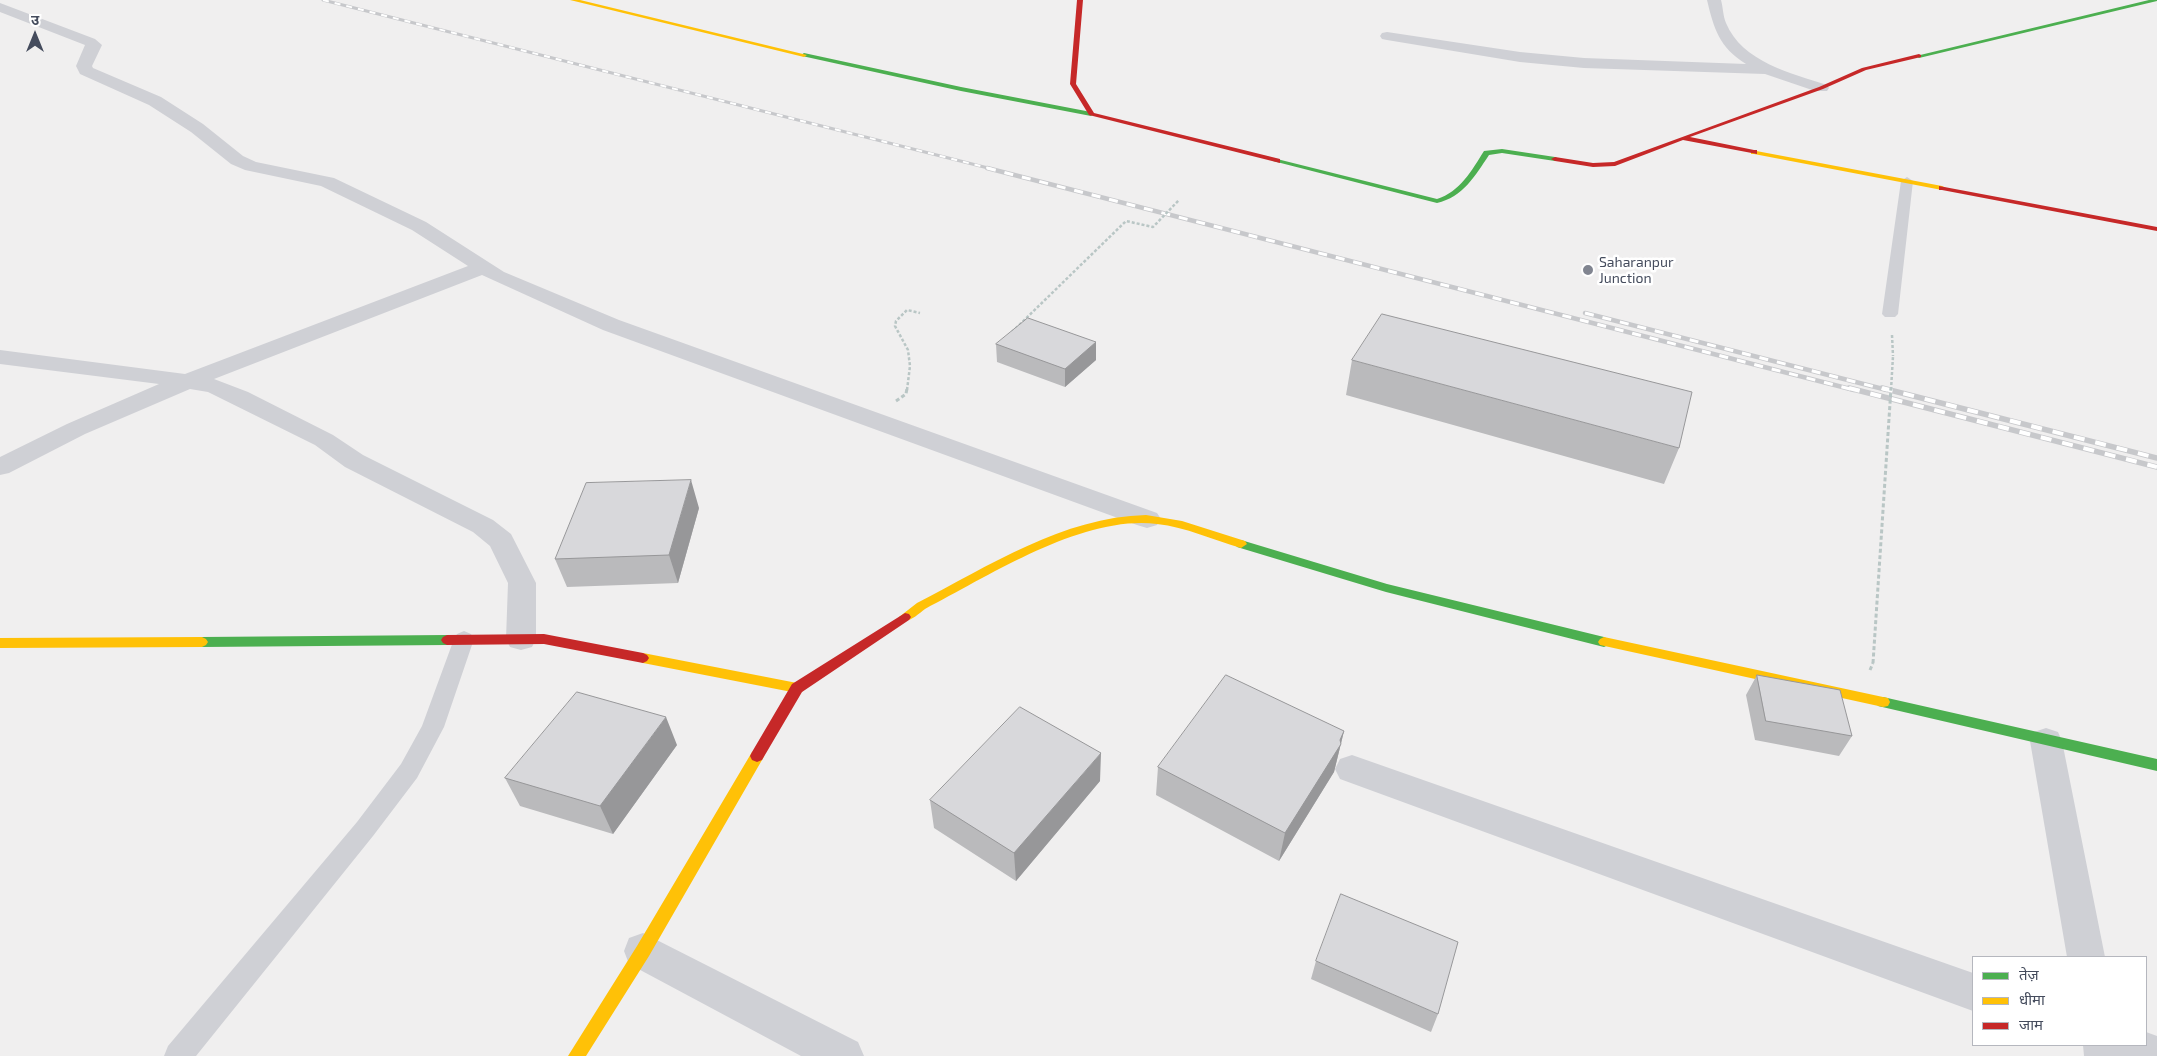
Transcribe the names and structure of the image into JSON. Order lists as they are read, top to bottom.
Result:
{
  "places": ["Saharanpur Junction"],
  "legend": ["तेज़", "धीमा", "जाम"],
  "north": "top"
}
